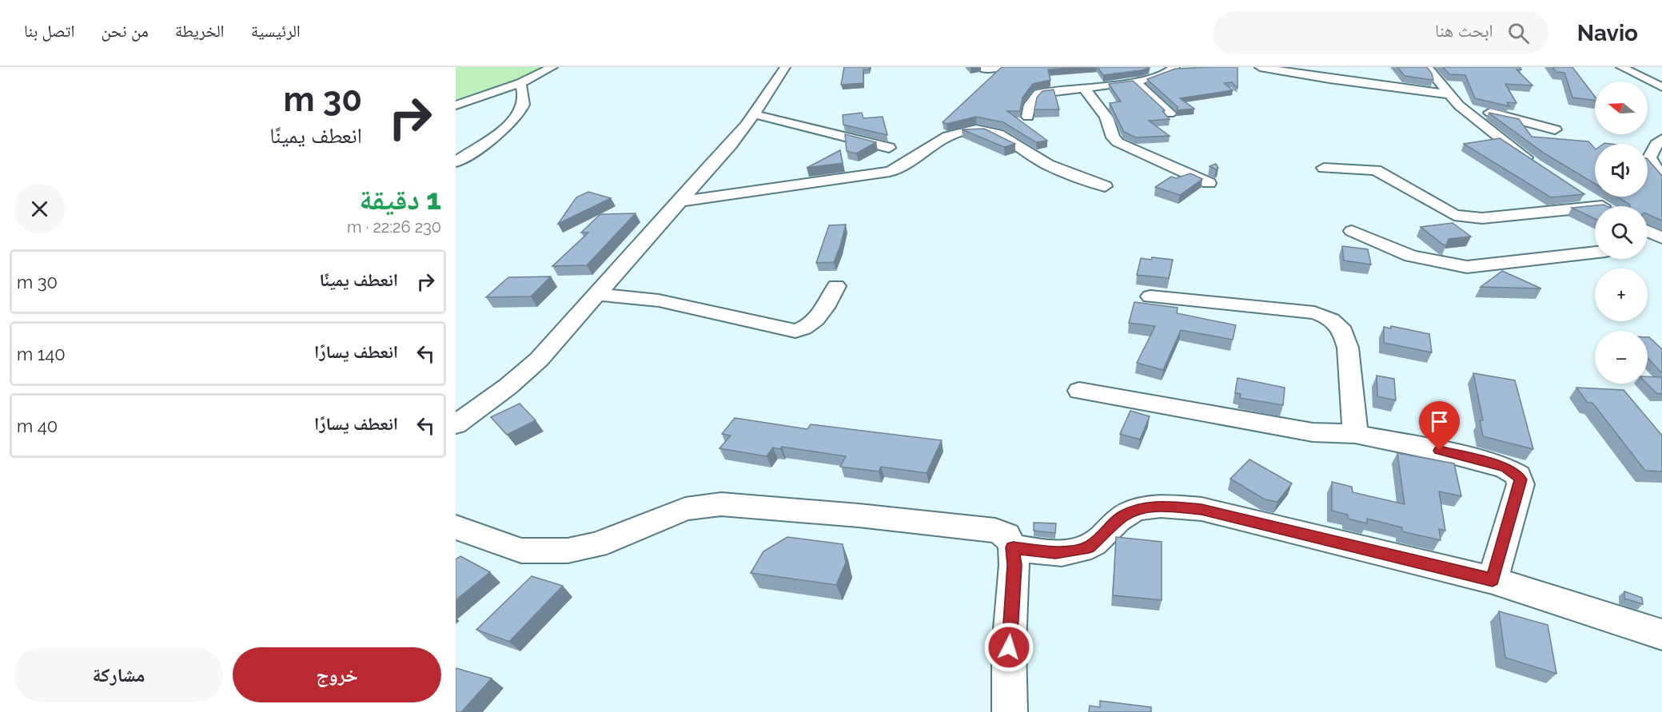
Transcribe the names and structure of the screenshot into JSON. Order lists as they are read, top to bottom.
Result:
{
  "north": "left",
  "page": {
    "header": "Navio",
    "search": "ابحث هنا",
    "nav": [
      "الرئيسية",
      "الخريطة",
      "من نحن",
      "اتصل بنا"
    ],
    "turn": ["30 m", "انعطف يمينًا"],
    "map_buttons": ["+", "−"],
    "heading": ["1 دقيقة", "230 m · 22:26"],
    "list": [
      {
        "name": "انعطف يمينًا",
        "value": "30 m"
      },
      {
        "name": "انعطف يسارًا",
        "value": "140 m"
      },
      {
        "name": "انعطف يسارًا",
        "value": "40 m"
      }
    ],
    "buttons": ["خروج", "مشاركة"]
  }
}
